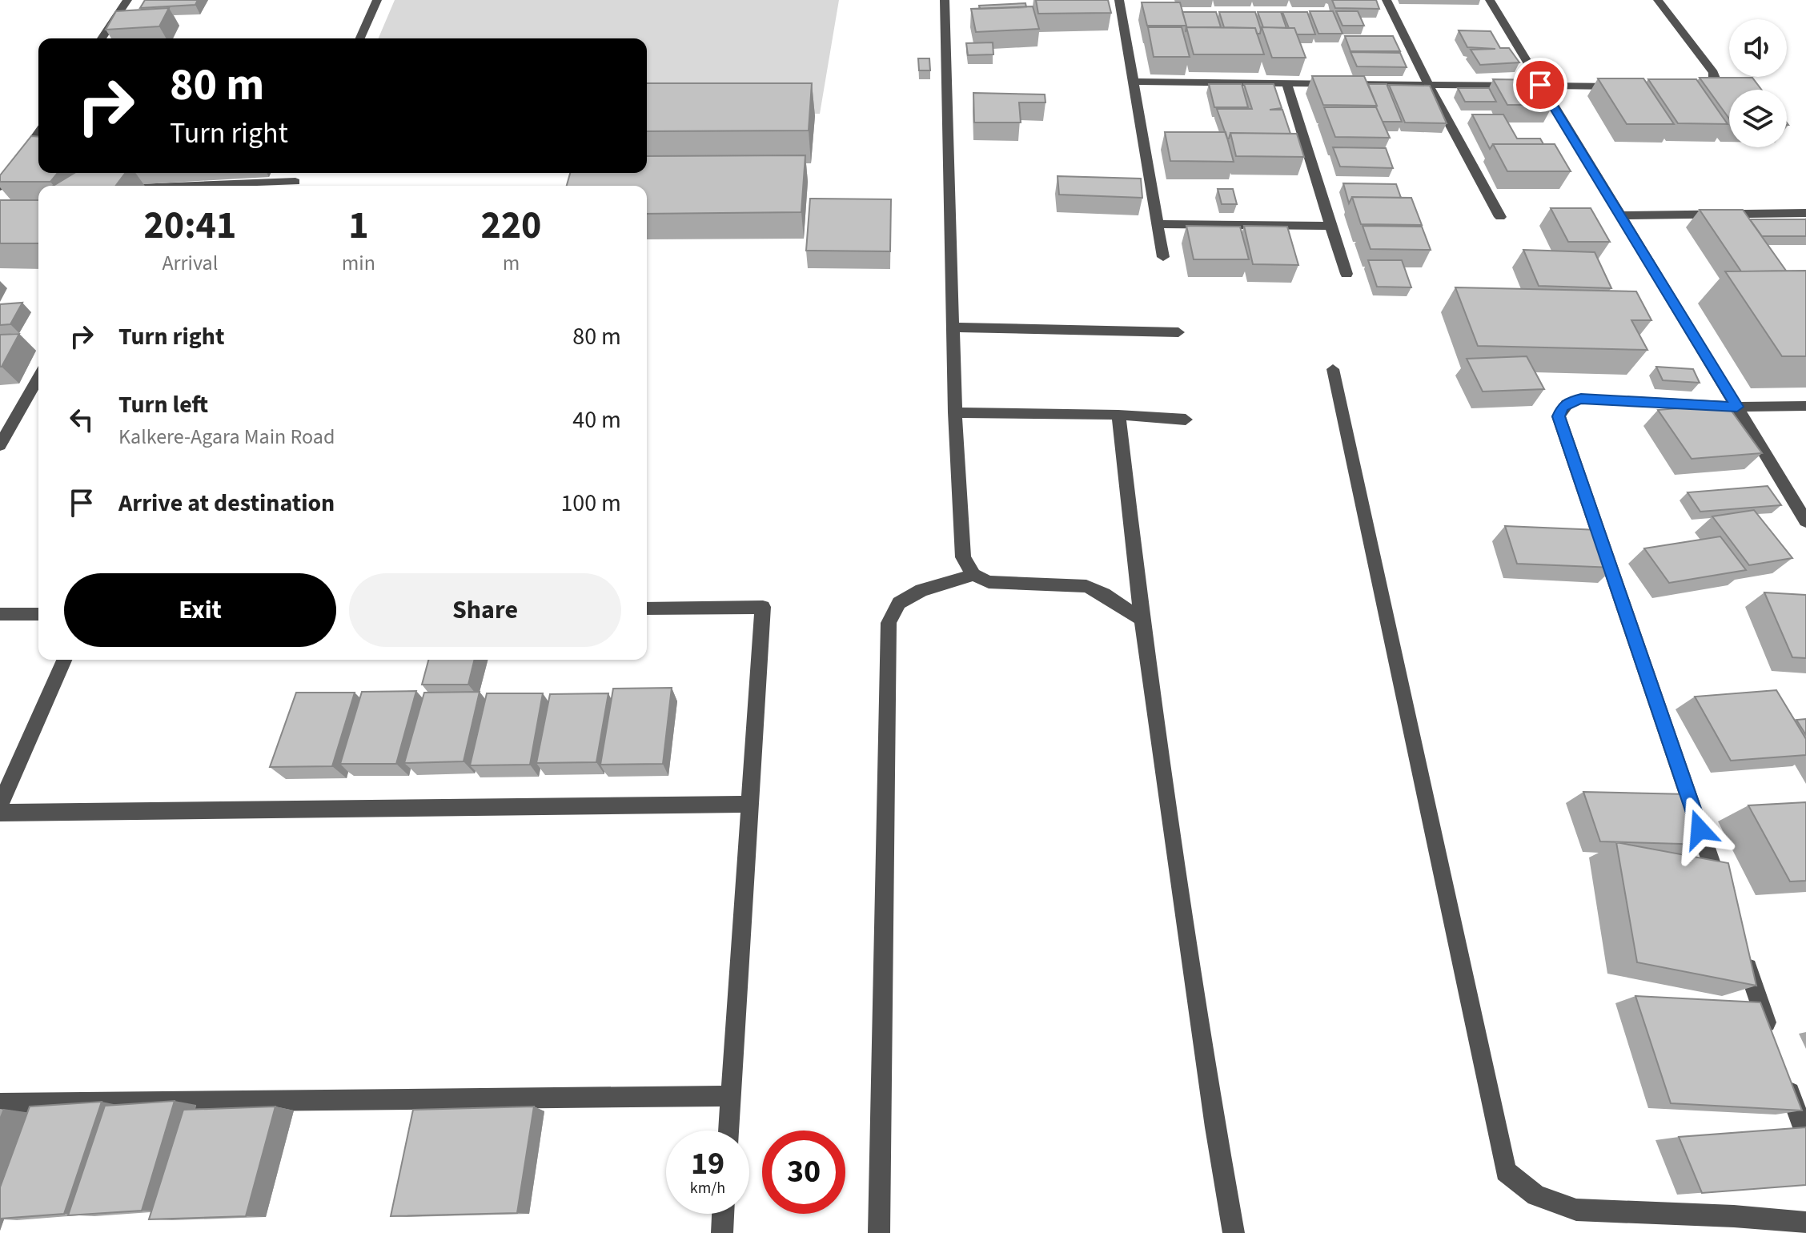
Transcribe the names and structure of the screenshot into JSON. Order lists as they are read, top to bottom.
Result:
{
  "page": {
    "turn": ["80 m", "Turn right"],
    "eta": [
      "20:41",
      "Arrival",
      "1",
      "min",
      "220",
      "m"
    ],
    "list": [
      {
        "name": "Turn right",
        "value": "80 m"
      },
      {
        "name": "Turn left",
        "note": "Kalkere-Agara Main Road",
        "value": "40 m"
      },
      {
        "name": "Arrive at destination",
        "value": "100 m"
      }
    ],
    "buttons": ["Exit", "Share"],
    "speed": "19 km/h",
    "limit": "30"
  }
}
